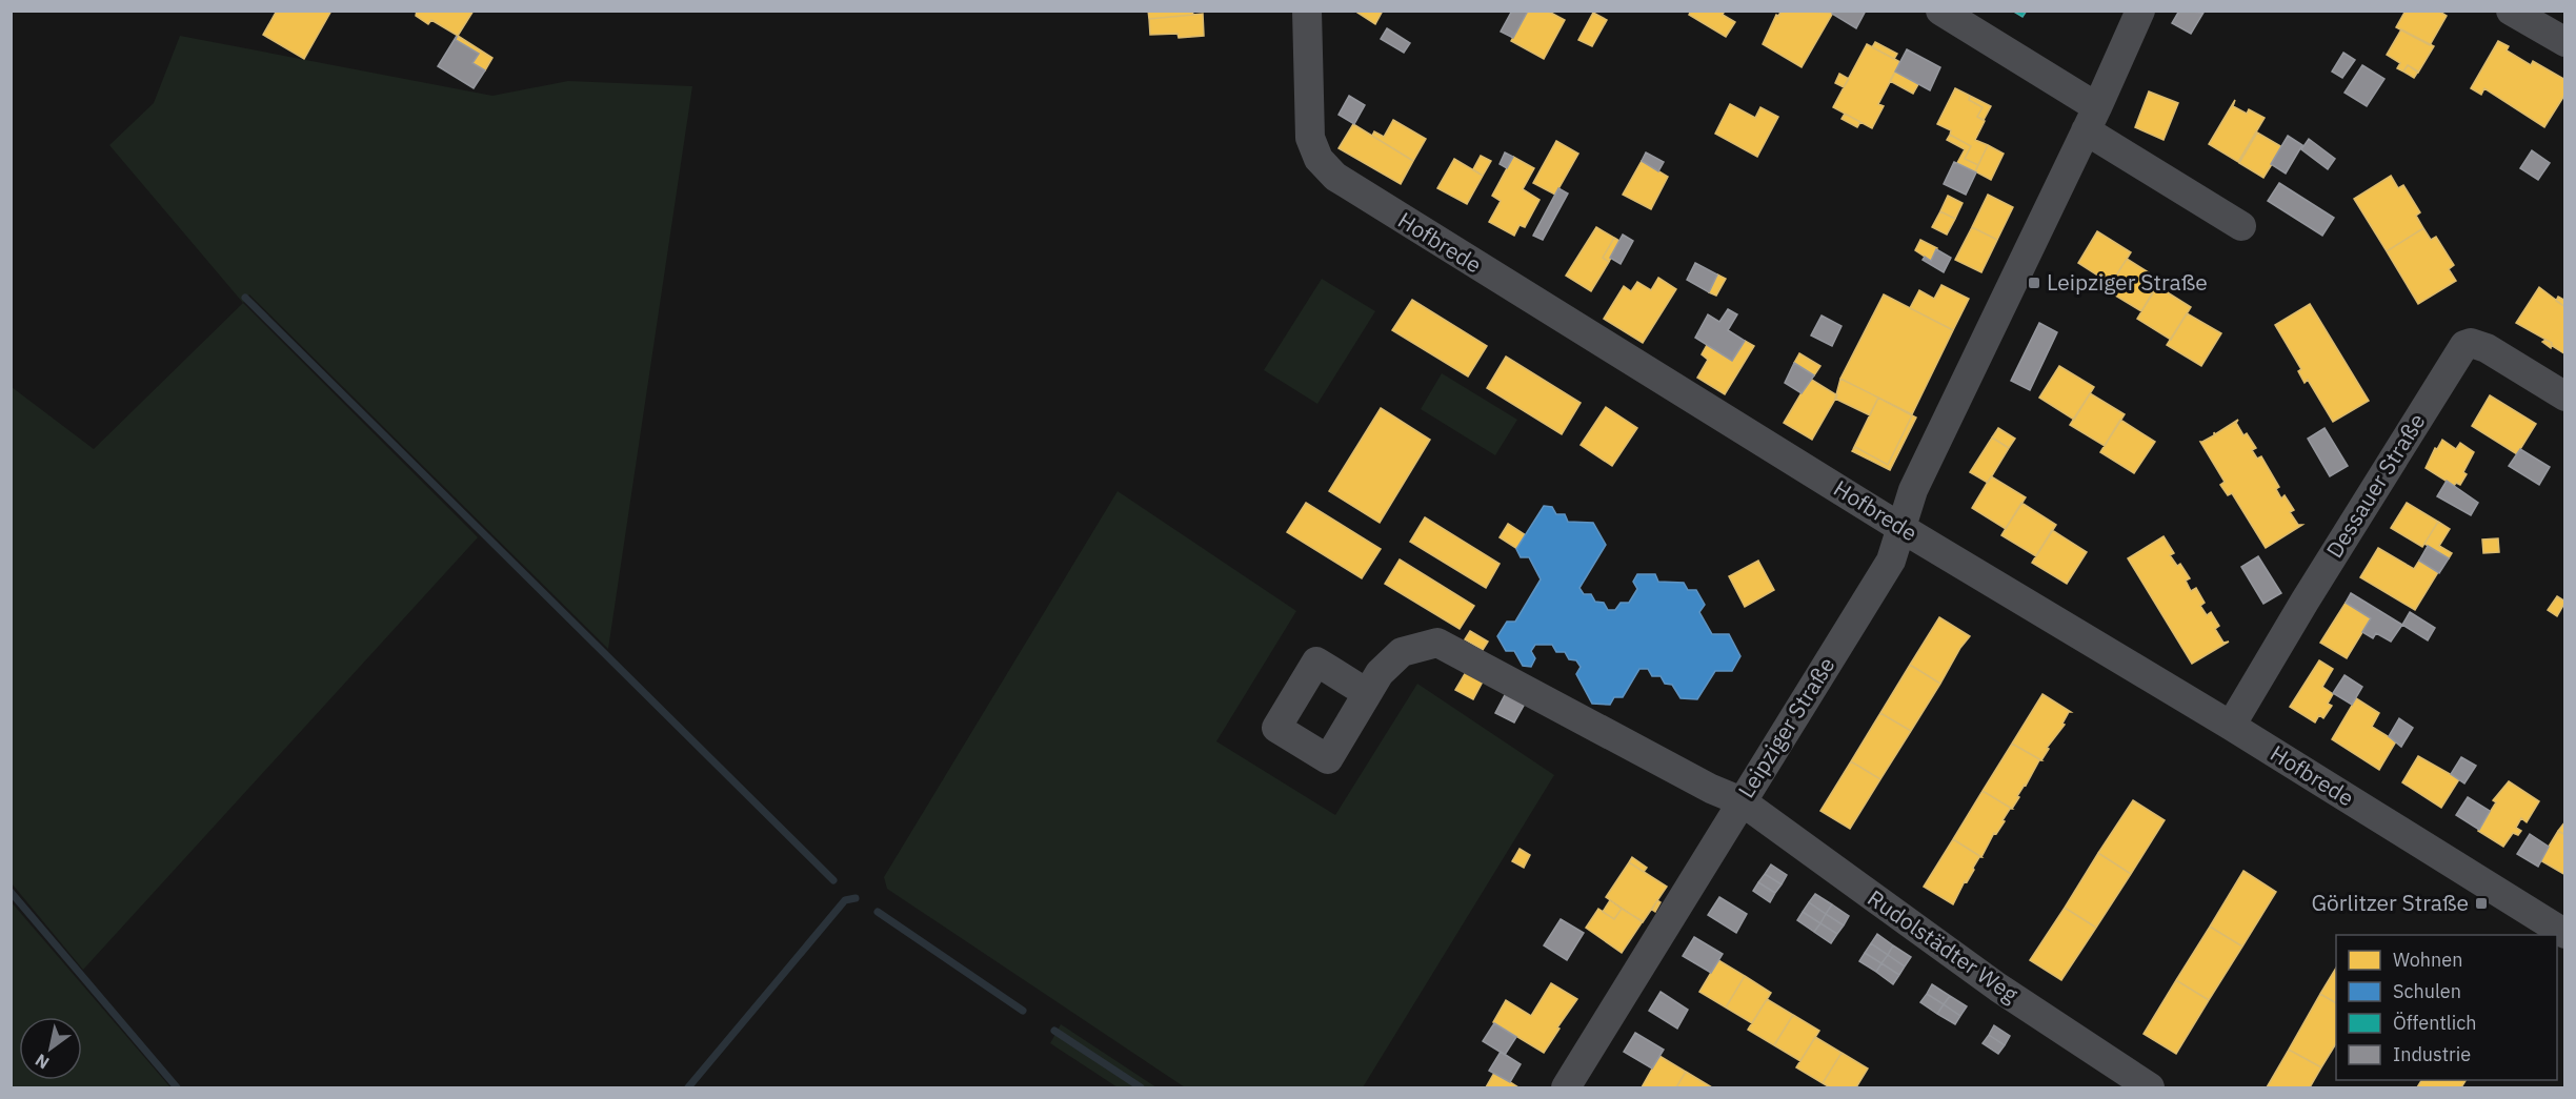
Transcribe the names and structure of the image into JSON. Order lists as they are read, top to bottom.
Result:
{
  "streets": {
    "street": [
      "Hofbrede",
      "Dessauer Straße",
      "Leipziger Straße",
      "Rudolstädter Weg"
    ]
  },
  "crossings": [
    ["Hofbrede", "Dessauer Straße"],
    ["Hofbrede", "Leipziger Straße"],
    ["Leipziger Straße", "Rudolstädter Weg"]
  ],
  "places": {
    "transit": ["Leipziger Straße", "Görlitzer Straße"]
  },
  "legend": [
    "Wohnen",
    "Schulen",
    "Öffentlich",
    "Industrie"
  ],
  "north": "bottom left"
}
